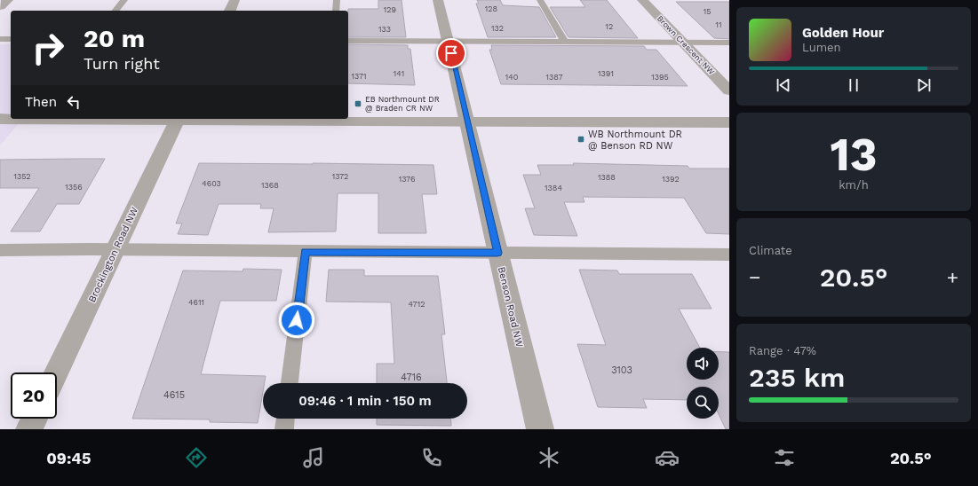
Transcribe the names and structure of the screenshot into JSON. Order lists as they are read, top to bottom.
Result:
{
  "streets": {
    "street": ["Brown Crescent NW", "Brockington Road NW", "Benson Road NW"]
  },
  "places": {
    "transit": ["EB Northmount DR @ Braden CR NW", "WB Northmount DR @ Benson RD NW"]
  },
  "house_numbers": [
    "128",
    "129",
    "15",
    "11",
    "12",
    "132",
    "133",
    "141",
    "1391",
    "1371",
    "140",
    "1387",
    "1395",
    "1352",
    "1372",
    "1388",
    "1376",
    "1392",
    "4603",
    "1368",
    "1356",
    "1384",
    "4611",
    "4712",
    "3103",
    "4716",
    "4615"
  ],
  "page": {
    "turn": ["20 m", "Turn right"],
    "song": ["Golden Hour", "Lumen"],
    "then": "Then",
    "tile": [
      ["13", "km/h"],
      "Climate",
      ["Range · 47%", "235 km"]
    ],
    "heat": ["−", "20.5°", "+"],
    "limit": "20",
    "trip": "09:46 · 1 min · 150 m",
    "tabs": ["09:45", "20.5°"]
  }
}
